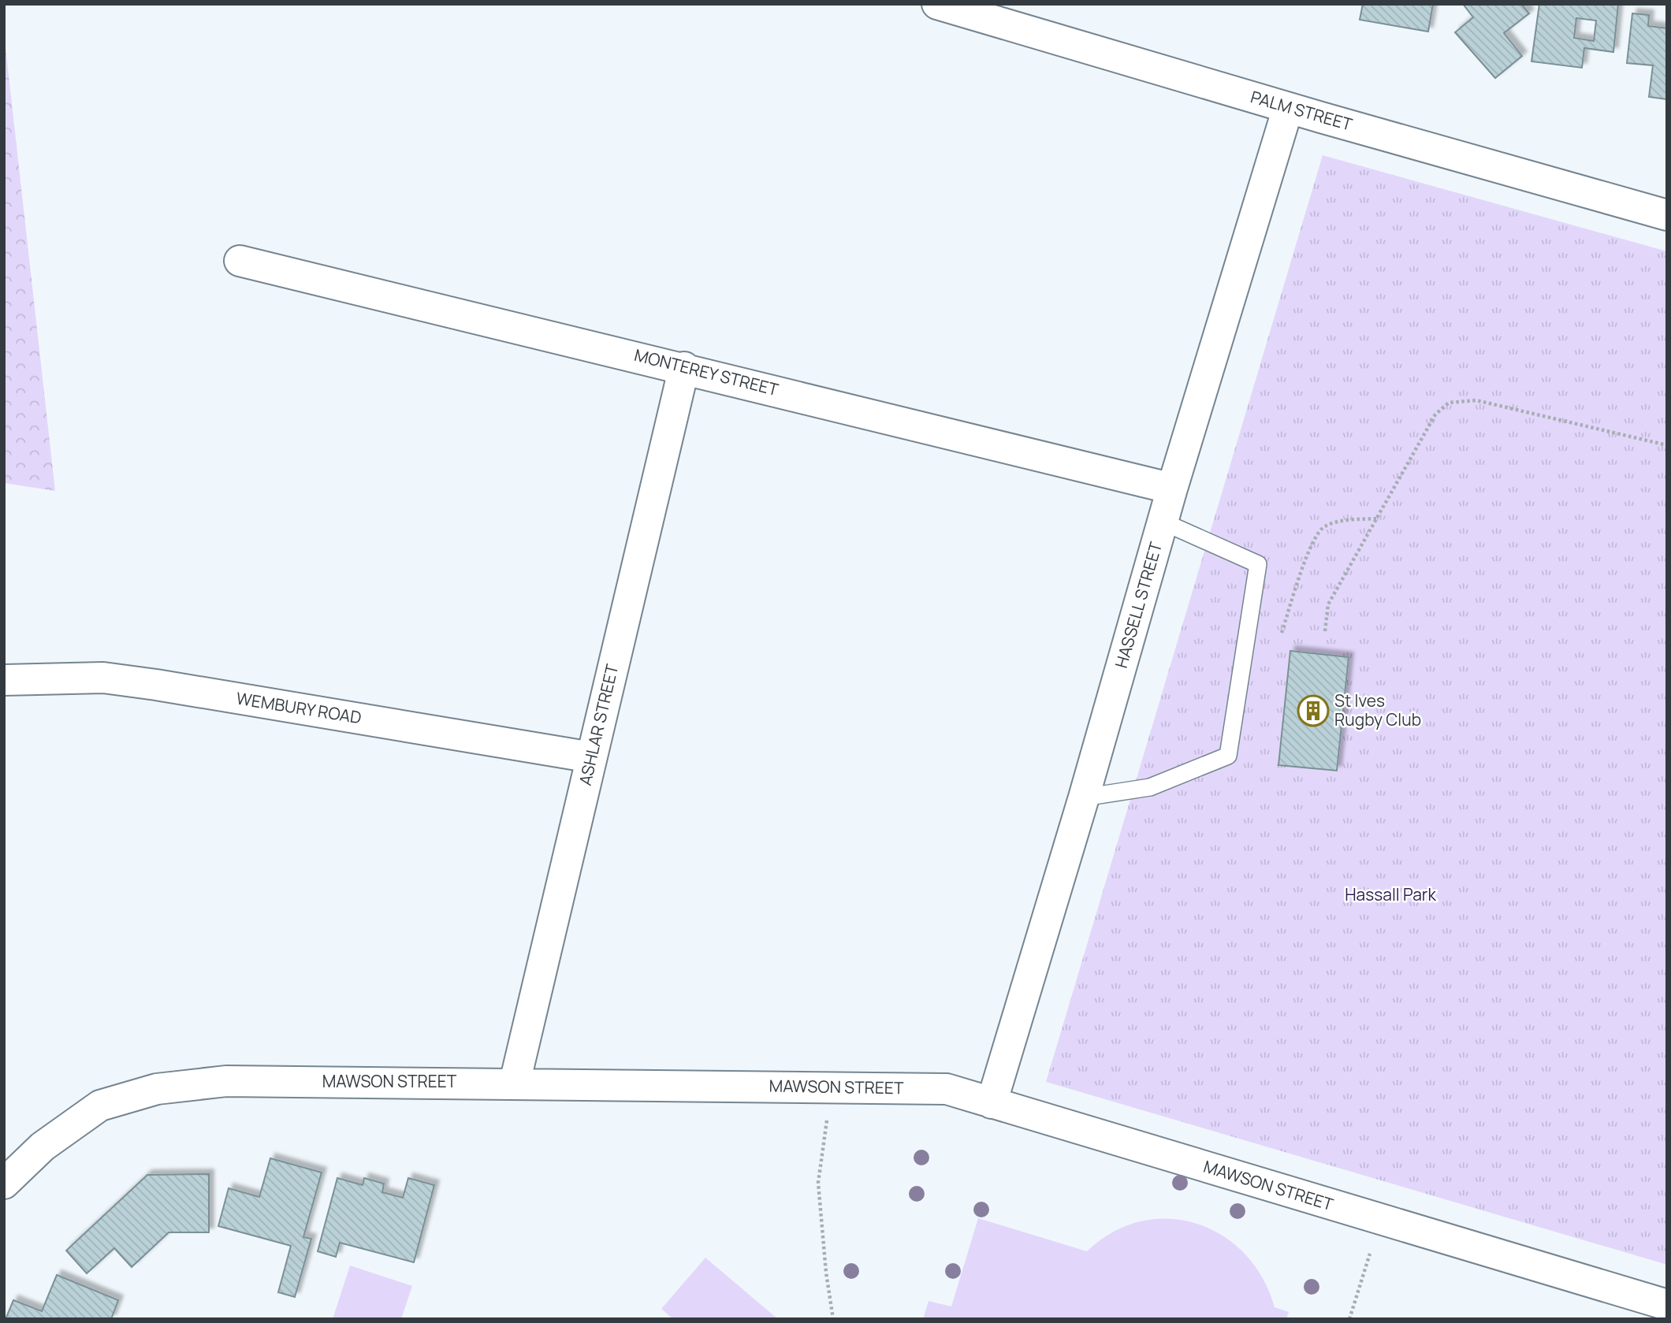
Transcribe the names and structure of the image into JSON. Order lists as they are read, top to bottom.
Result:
{
  "streets": {
    "street": [
      "PALM STREET",
      "MONTEREY STREET",
      "HASSELL STREET",
      "WEMBURY ROAD",
      "ASHLAR STREET",
      "MAWSON STREET"
    ]
  },
  "crossings": [
    ["PALM STREET", "HASSELL STREET"],
    ["MONTEREY STREET", "HASSELL STREET"],
    ["MONTEREY STREET", "ASHLAR STREET"],
    ["HASSELL STREET", "MAWSON STREET"],
    ["WEMBURY ROAD", "ASHLAR STREET"],
    ["ASHLAR STREET", "MAWSON STREET"]
  ],
  "parks": ["Hassall Park"],
  "places": {
    "building": ["St Ives Rugby Club"]
  }
}
